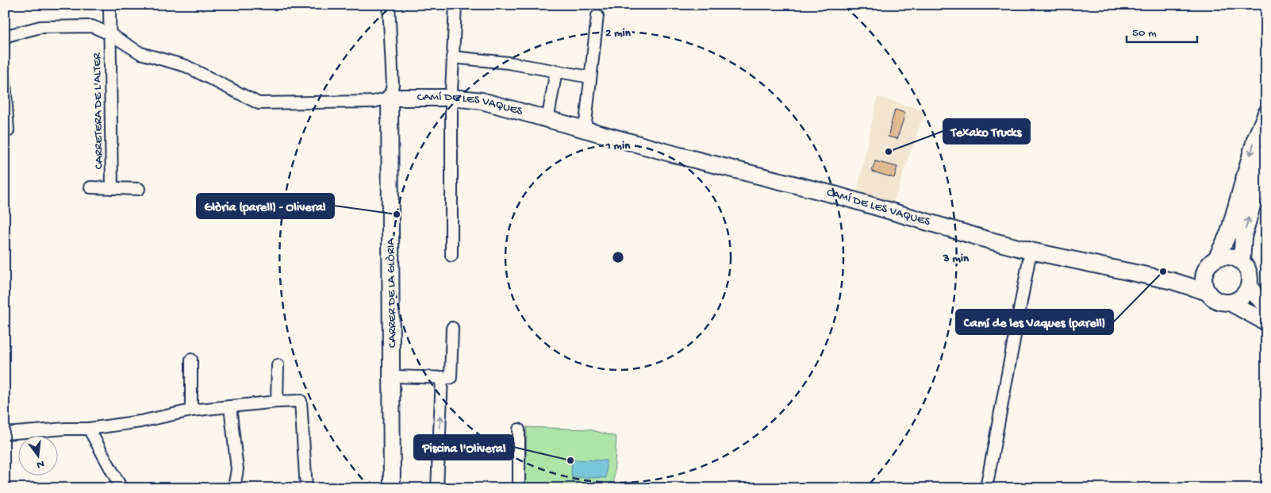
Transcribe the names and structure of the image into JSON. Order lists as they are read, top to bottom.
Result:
{
  "streets": {
    "street": ["CAMÍ DE LES VAQUES", "CARRETERA DE L'ALTER", "CARRER DE LA GLÒRIA"]
  },
  "crossings": [
    ["CAMÍ DE LES VAQUES", "CARRER DE LA GLÒRIA"]
  ],
  "places": [
    "Texako Trucks",
    "Glòria (parell) - Oliveral",
    "Camí de les Vaques (parell)",
    "Piscina l'Oliveral"
  ],
  "scale_bar": "50 m",
  "north": "bottom",
  "rings": ["2 min", "1 min", "3 min"]
}
